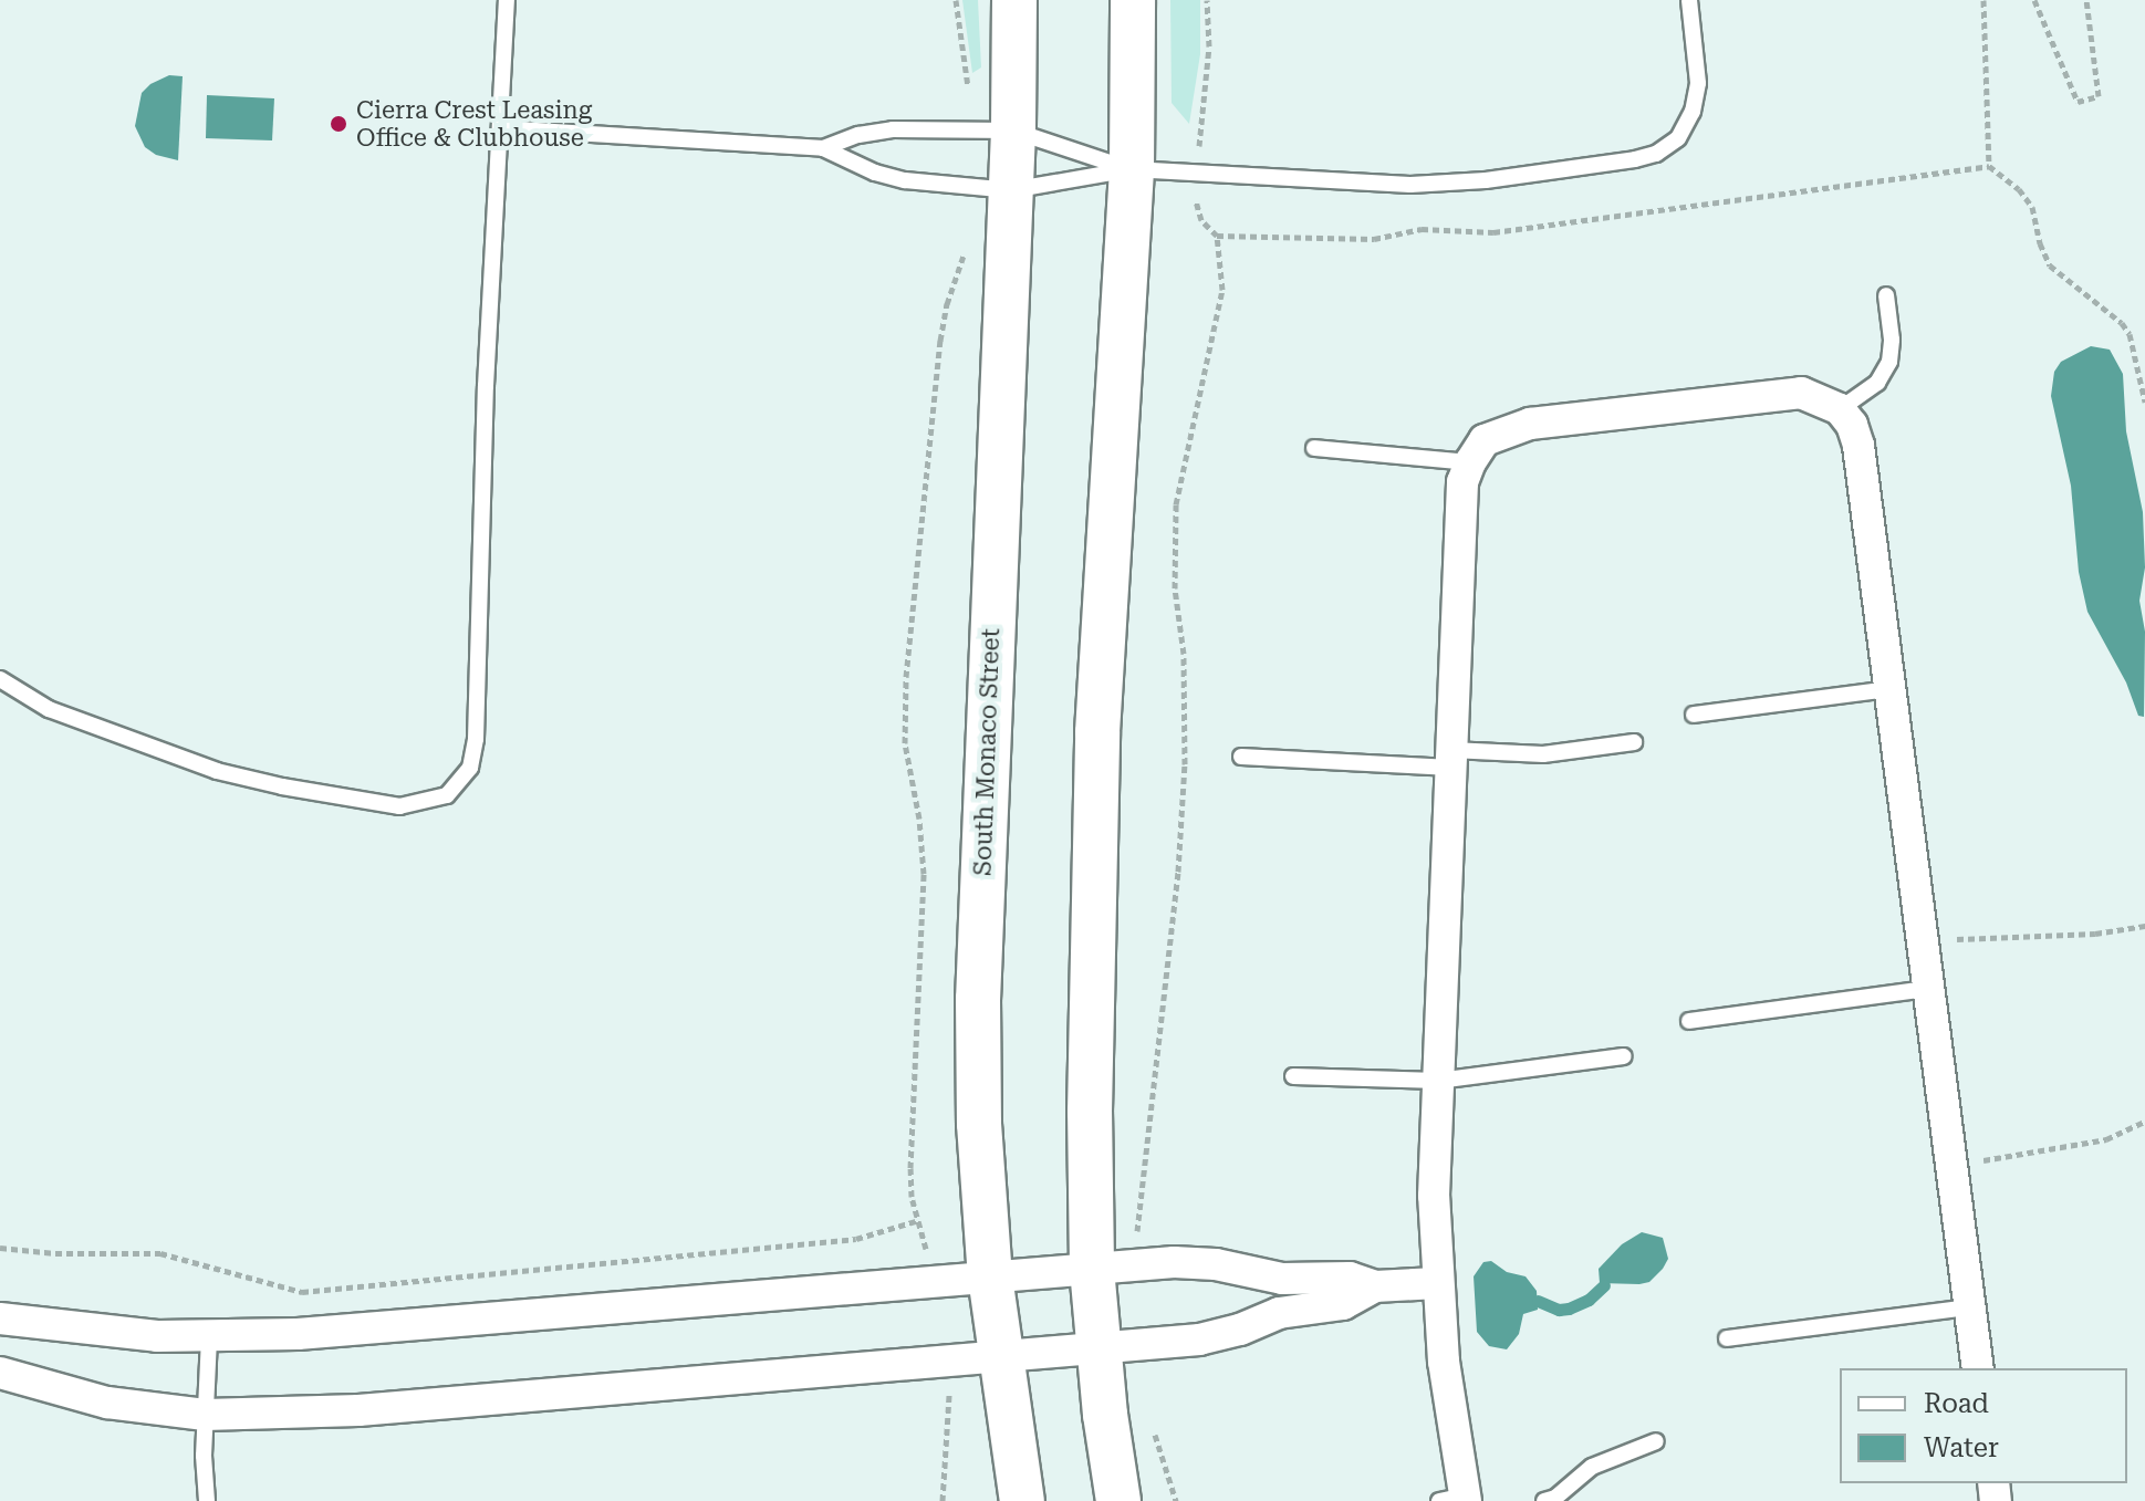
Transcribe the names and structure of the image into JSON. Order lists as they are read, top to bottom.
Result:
{
  "streets": {
    "main road": ["South Monaco Street"]
  },
  "places": ["Cierra Crest Leasing Office & Clubhouse"],
  "legend": ["Road", "Water"]
}
